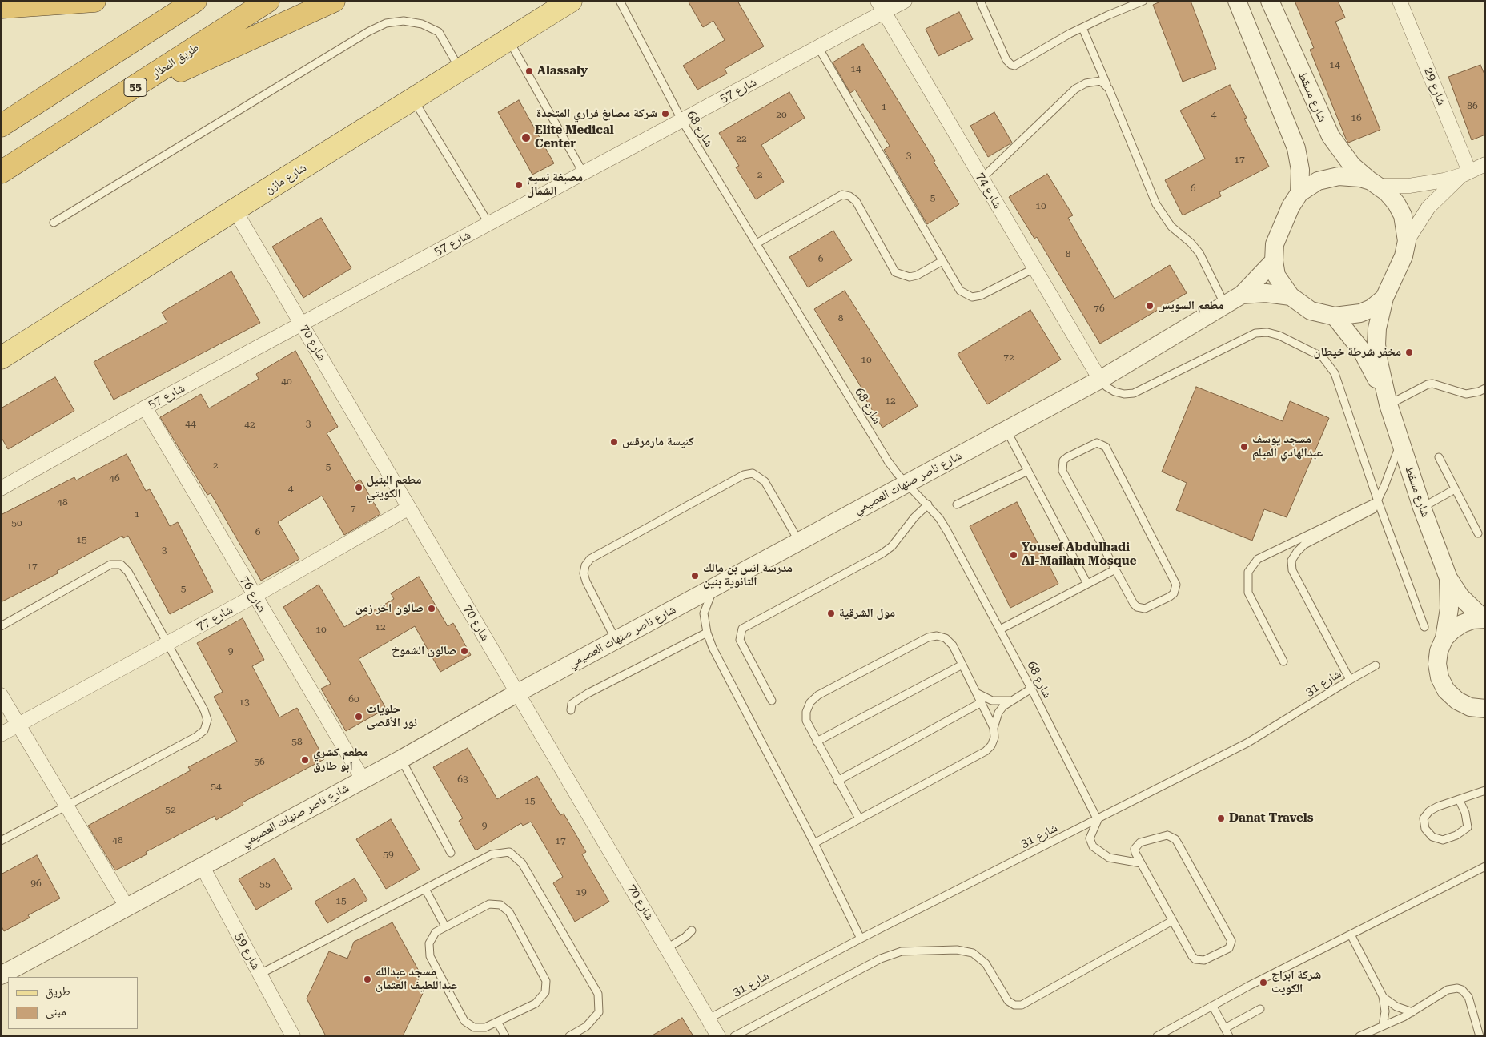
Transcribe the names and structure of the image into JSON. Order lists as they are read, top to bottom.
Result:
{
  "streets": {
    "highway": ["طريق المطار", "55"],
    "main road": ["شارع مازن"],
    "street": [
      "شارع 29",
      "شارع 57",
      "شارع مسقط",
      "شارع 74",
      "شارع 70",
      "شارع ناصر صنهات العصيمي",
      "شارع 76",
      "شارع 77",
      "شارع 59"
    ],
    "lane": ["شارع 68", "شارع 31"]
  },
  "crossings": [
    ["شارع 57", "شارع 68"],
    ["شارع 57", "شارع 74"],
    ["شارع 57", "شارع 70"],
    ["شارع 57", "شارع 76"],
    ["شارع مسقط", "شارع ناصر صنهات العصيمي"],
    ["شارع 68", "شارع ناصر صنهات العصيمي"],
    ["شارع 68", "شارع 31"],
    ["شارع مازن", "شارع 70"],
    ["شارع 74", "شارع ناصر صنهات العصيمي"],
    ["شارع 70", "شارع ناصر صنهات العصيمي"],
    ["شارع 70", "شارع 77"],
    ["شارع 70", "شارع 31"],
    ["شارع ناصر صنهات العصيمي", "شارع 76"],
    ["شارع ناصر صنهات العصيمي", "شارع 59"],
    ["شارع 76", "شارع 77"]
  ],
  "places": [
    "Alassaly",
    "شركة مصابغ فراري المتحدة",
    "Elite Medical Center",
    "مصبغة نسيم الشمال",
    "مطعم السويس",
    "مخفر شرطة خيطان",
    "كنيسة مارمرقس",
    "مسجد يوسف عبدالهادي الميلم",
    "مطعم البتيل الكويتي",
    "Yousef Abdulhadi Al-Mailam Mosque",
    "مدرسة انس بن مالك الثانوية بنين",
    "صالون اخر زمن",
    "مول الشرقية",
    "صالون الشموخ",
    "حلويات نور الأقصى",
    "مطعم كشري ابو طارق",
    "Danat Travels",
    "مسجد عبدالله عبداللطيف العثمان",
    "شركة ابراج الكويت"
  ],
  "house_numbers": [
    "14",
    "14",
    "86",
    "1",
    "20",
    "4",
    "16",
    "22",
    "3",
    "17",
    "2",
    "6",
    "5",
    "10",
    "8",
    "6",
    "76",
    "8",
    "72",
    "10",
    "40",
    "12",
    "44",
    "3",
    "42",
    "2",
    "5",
    "46",
    "4",
    "48",
    "7",
    "1",
    "50",
    "6",
    "15",
    "3",
    "17",
    "5",
    "12",
    "10",
    "9",
    "60",
    "13",
    "58",
    "56",
    "63",
    "54",
    "15",
    "52",
    "9",
    "48",
    "17",
    "59",
    "96",
    "55",
    "19",
    "15"
  ],
  "legend": ["طريق", "مبنى"]
}
